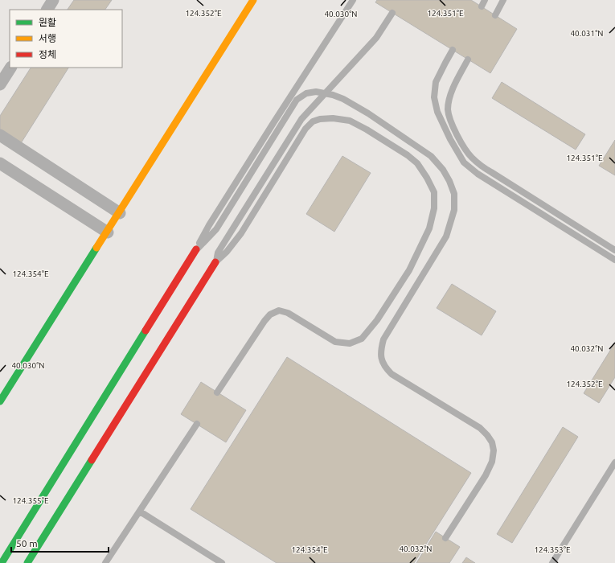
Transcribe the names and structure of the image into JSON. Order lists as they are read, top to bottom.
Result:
{
  "legend": ["원활", "서행", "정체"],
  "scale_bar": "50 m",
  "coordinates": [
    "124.352°E",
    "124.351°E",
    "40.030°N",
    "40.031°N",
    "124.354°E",
    "40.032°N",
    "124.355°E",
    "124.353°E"
  ]
}
